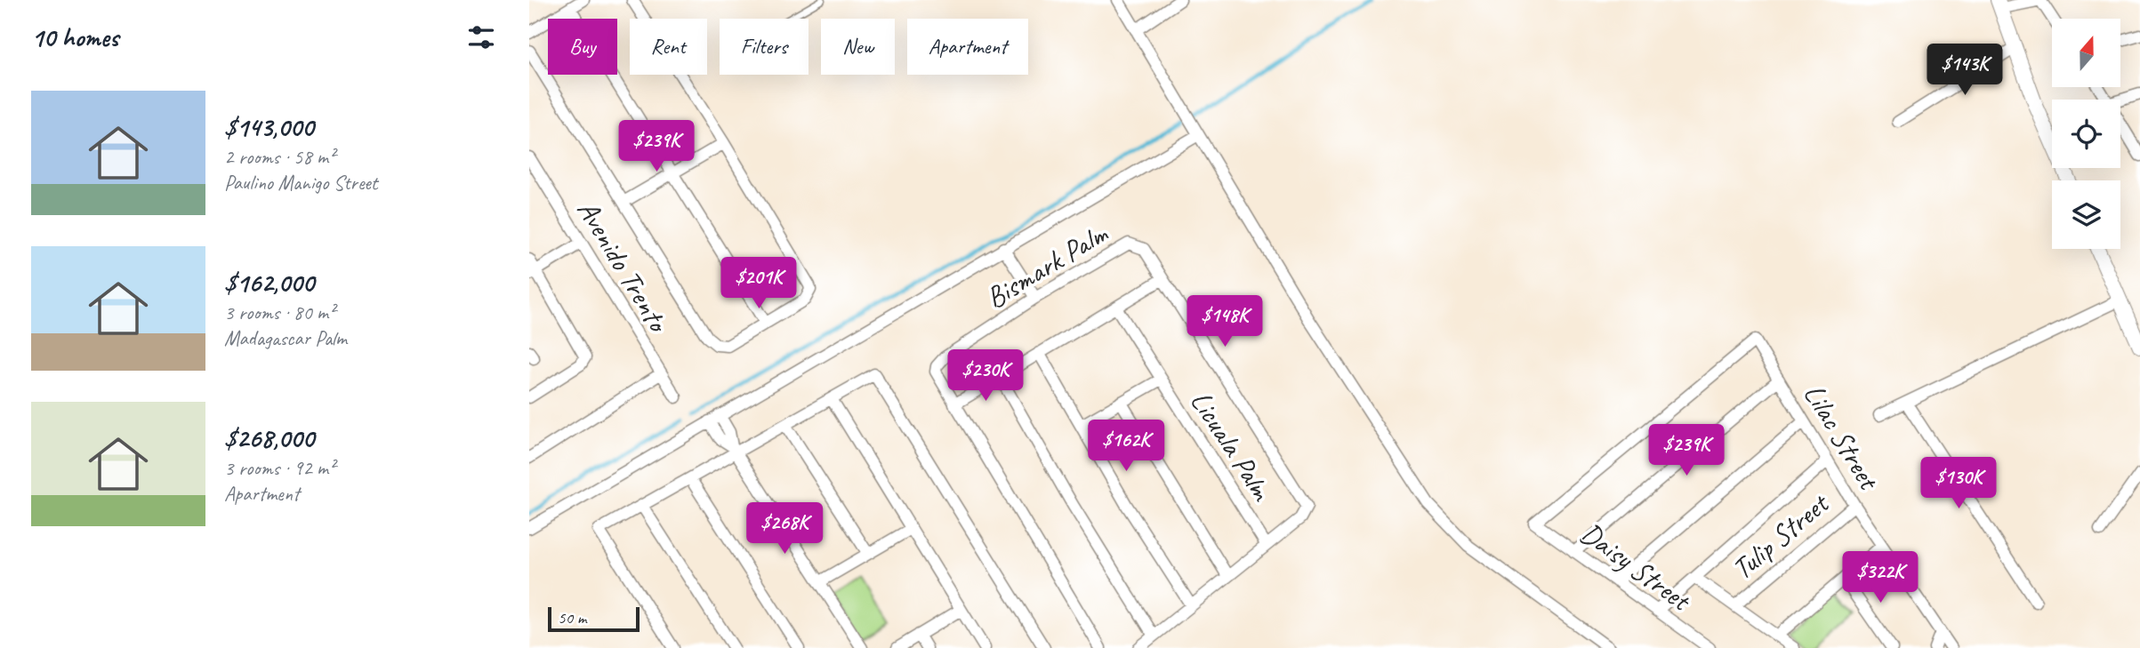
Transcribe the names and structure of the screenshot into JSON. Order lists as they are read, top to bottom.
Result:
{
  "streets": {
    "street": [
      "Avenido Trento",
      "Bismark Palm",
      "Lilac Street",
      "Licuala Palm",
      "Tulip Street",
      "Daisy Street"
    ]
  },
  "crossings": [
    ["Bismark Palm", "Licuala Palm"],
    ["Lilac Street", "Tulip Street"],
    ["Lilac Street", "Daisy Street"]
  ],
  "scale_bar": "50 m",
  "north": "top",
  "page": {
    "heading": "10 homes",
    "chip": [
      "Buy",
      "Rent",
      "Filters",
      "New",
      "Apartment"
    ],
    "price": [
      "$143K",
      "$239K",
      "$201K",
      "$148K",
      "$230K",
      "$162K",
      "$239K",
      "$130K",
      "$268K",
      "$322K"
    ],
    "list": [
      {
        "name": "$143,000",
        "note": "2 rooms · 58 m² · Paulino Manigo Street"
      },
      {
        "name": "$162,000",
        "note": "3 rooms · 80 m² · Madagascar Palm"
      },
      {
        "name": "$268,000",
        "note": "3 rooms · 92 m² · Apartment"
      }
    ],
    "scale": "50 m"
  }
}
